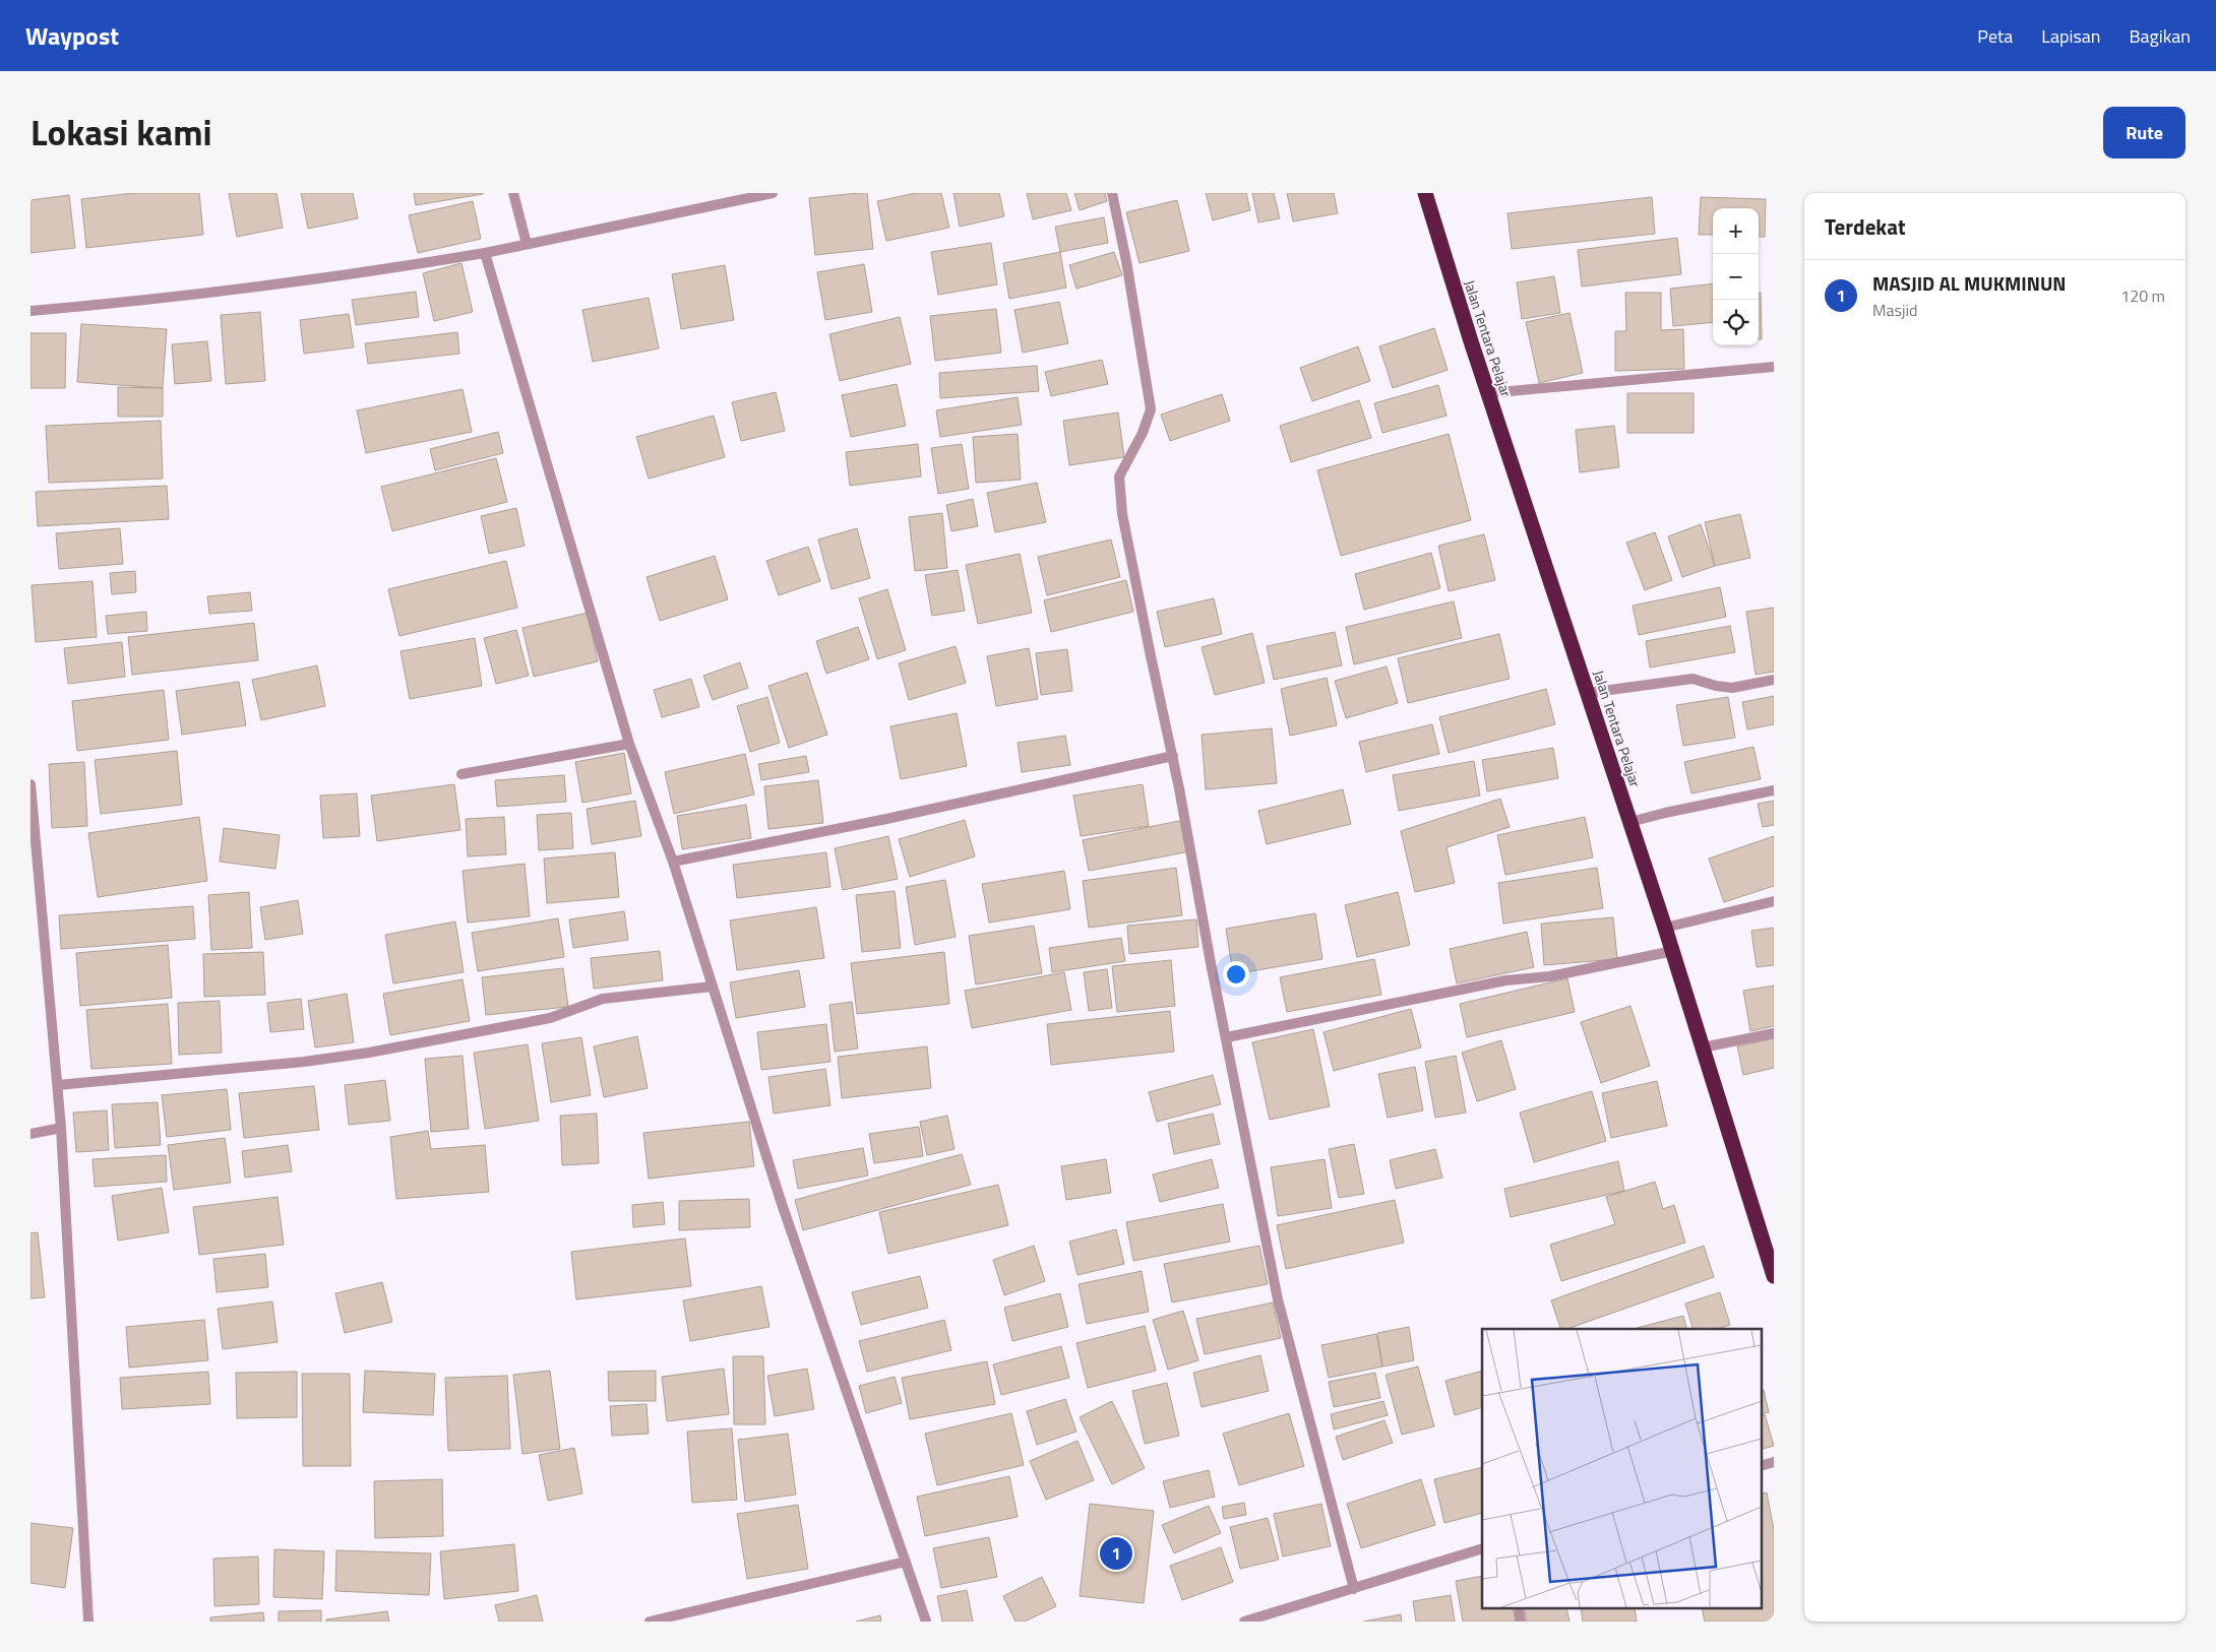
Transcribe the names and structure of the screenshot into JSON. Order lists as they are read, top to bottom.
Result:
{
  "streets": {
    "highway": ["Jalan Tentara Pelajar"]
  },
  "page": {
    "header": "Waypost",
    "nav": ["Peta", "Lapisan", "Bagikan"],
    "title": "Lokasi kami",
    "buttons": "Rute",
    "heading": "Terdekat",
    "map_buttons": ["+", "−"],
    "list": [
      {
        "mark": "1",
        "name": "MASJID AL MUKMINUN",
        "note": "Masjid",
        "value": "120 m"
      }
    ],
    "pins": "1"
  }
}
